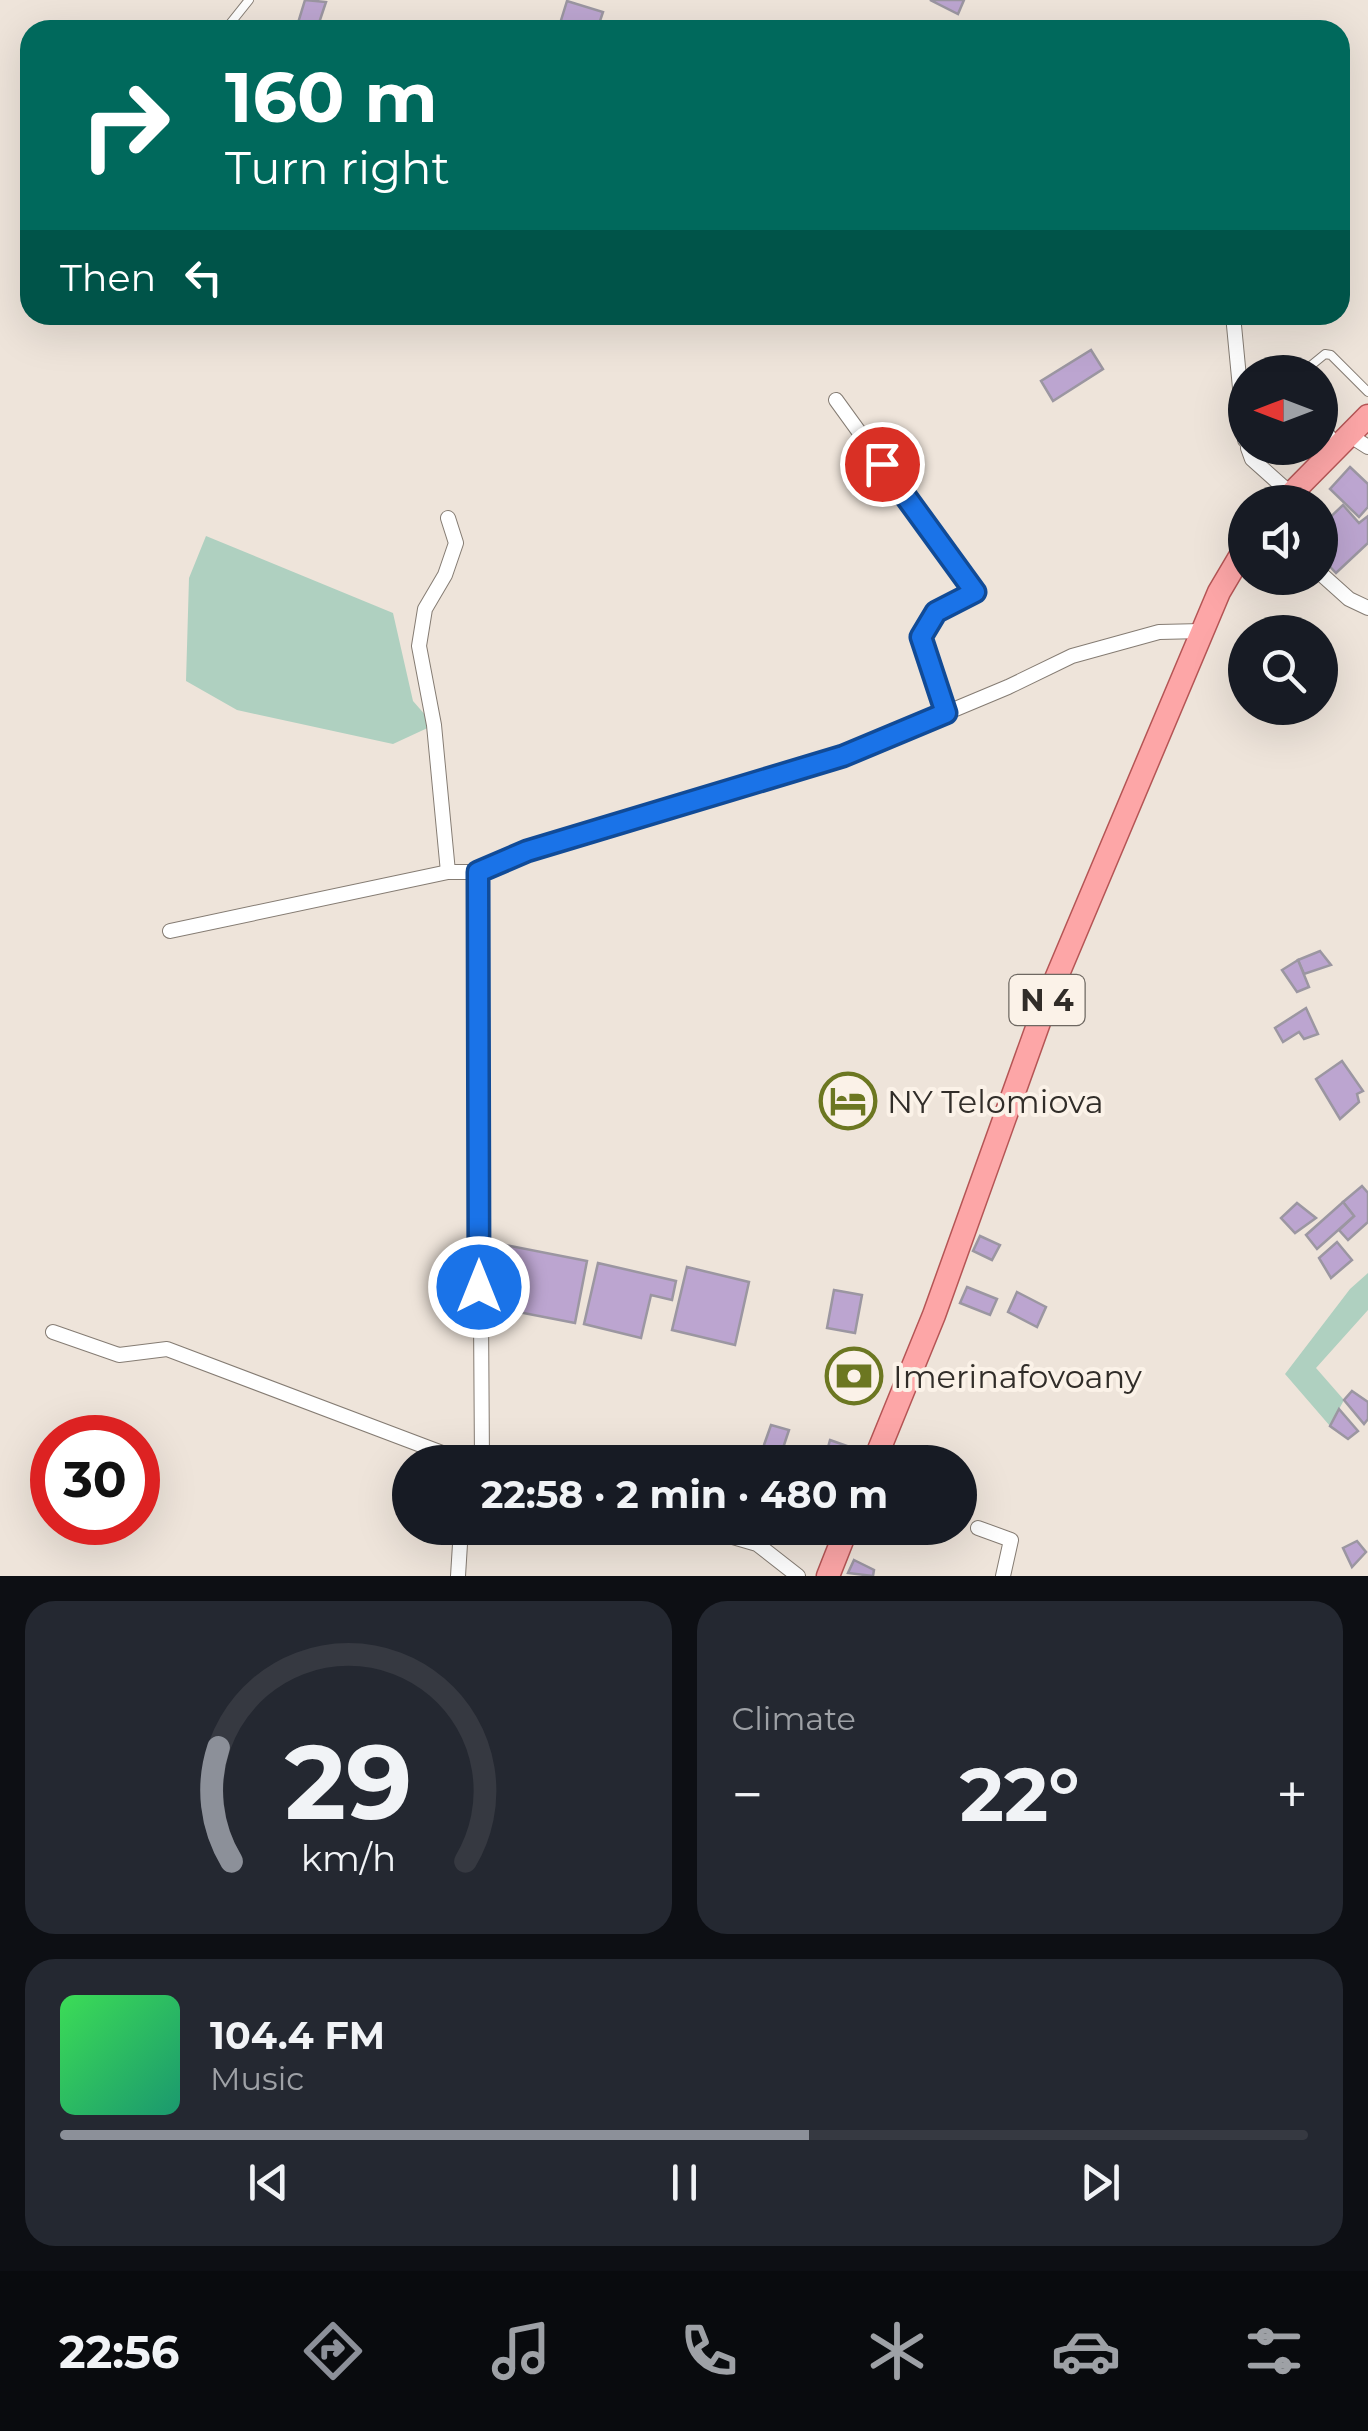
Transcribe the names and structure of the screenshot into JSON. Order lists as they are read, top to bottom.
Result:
{
  "streets": {
    "main road": ["N 4"]
  },
  "places": {
    "hotel": ["NY Telomiova"],
    "bank": ["Imerinafovoany"]
  },
  "north": "left",
  "page": {
    "turn": ["160 m", "Turn right"],
    "then": "Then",
    "limit": "30",
    "trip": "22:58 · 2 min · 480 m",
    "tile": "Climate",
    "heat": ["−", "22°", "+"],
    "song": ["104.4 FM", "Music"],
    "tabs": "22:56",
    "gauge": ["29", "km/h"]
  }
}
